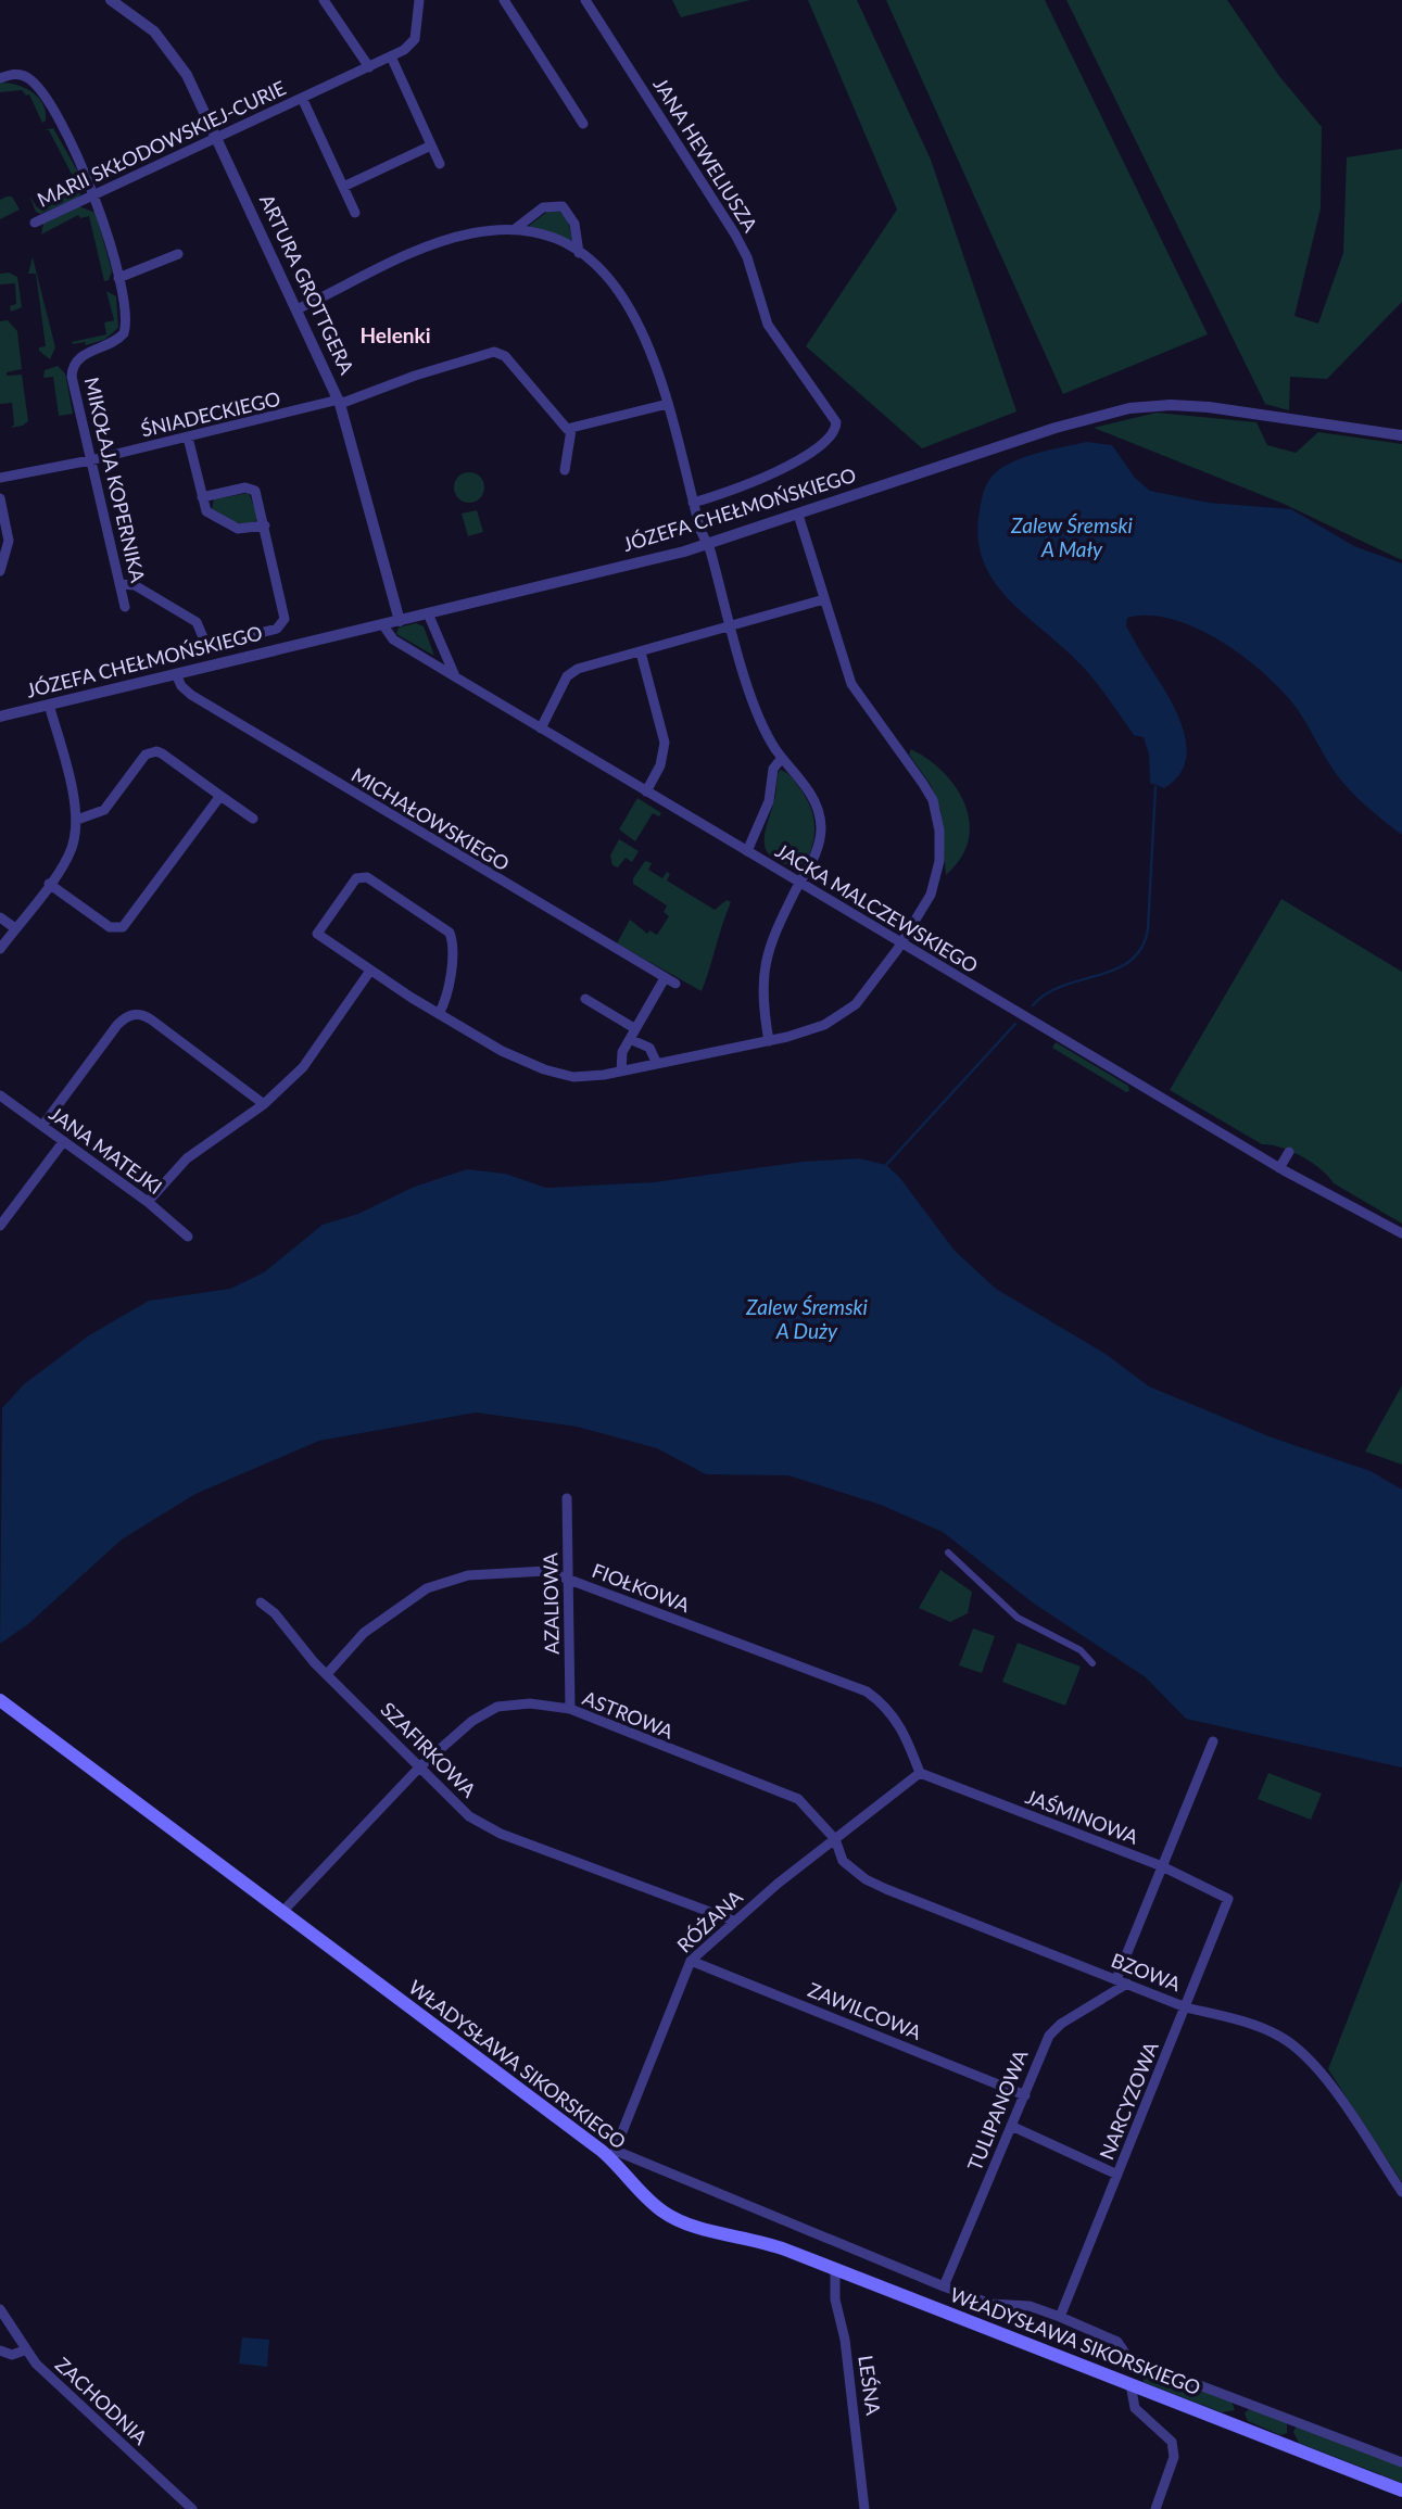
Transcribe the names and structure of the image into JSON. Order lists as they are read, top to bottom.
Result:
{
  "streets": {
    "main road": ["WŁADYSŁAWA SIKORSKIEGO"],
    "street": [
      "MARII SKŁODOWSKIEJ-CURIE",
      "JANA HEWELIUSZA",
      "ARTURA GROTTGERA",
      "ŚNIADECKIEGO",
      "MIKOŁAJA KOPERNIKA",
      "JÓZEFA CHEŁMOŃSKIEGO",
      "MICHAŁOWSKIEGO",
      "JACKA MALCZEWSKIEGO",
      "JANA MATEJKI",
      "FIOŁKOWA",
      "AZALIOWA",
      "ASTROWA",
      "SZAFIRKOWA",
      "JAŚMINOWA",
      "RÓŻANA",
      "BZOWA",
      "ZAWILCOWA",
      "NARCYZOWA",
      "TULIPANOWA",
      "LEŚNA",
      "ZACHODNIA"
    ]
  },
  "crossings": [
    ["MARII SKŁODOWSKIEJ-CURIE", "ARTURA GROTTGERA"],
    ["MARII SKŁODOWSKIEJ-CURIE", "MIKOŁAJA KOPERNIKA"],
    ["ARTURA GROTTGERA", "ŚNIADECKIEGO"],
    ["ARTURA GROTTGERA", "JÓZEFA CHEŁMOŃSKIEGO"],
    ["ŚNIADECKIEGO", "MIKOŁAJA KOPERNIKA"],
    ["JÓZEFA CHEŁMOŃSKIEGO", "MICHAŁOWSKIEGO"],
    ["JÓZEFA CHEŁMOŃSKIEGO", "JACKA MALCZEWSKIEGO"],
    ["FIOŁKOWA", "AZALIOWA"],
    ["FIOŁKOWA", "SZAFIRKOWA"],
    ["FIOŁKOWA", "JAŚMINOWA"],
    ["FIOŁKOWA", "RÓŻANA"],
    ["AZALIOWA", "ASTROWA"],
    ["ASTROWA", "SZAFIRKOWA"],
    ["ASTROWA", "RÓŻANA"],
    ["ASTROWA", "BZOWA"],
    ["ASTROWA", "WŁADYSŁAWA SIKORSKIEGO"],
    ["SZAFIRKOWA", "RÓŻANA"],
    ["JAŚMINOWA", "RÓŻANA"],
    ["JAŚMINOWA", "NARCYZOWA"],
    ["RÓŻANA", "BZOWA"],
    ["RÓŻANA", "ZAWILCOWA"],
    ["RÓŻANA", "WŁADYSŁAWA SIKORSKIEGO"],
    ["BZOWA", "NARCYZOWA"],
    ["BZOWA", "TULIPANOWA"],
    ["ZAWILCOWA", "TULIPANOWA"],
    ["WŁADYSŁAWA SIKORSKIEGO", "NARCYZOWA"],
    ["WŁADYSŁAWA SIKORSKIEGO", "TULIPANOWA"],
    ["WŁADYSŁAWA SIKORSKIEGO", "LEŚNA"]
  ],
  "districts": ["Helenki"],
  "water": ["Zalew Śremski A Mały", "Zalew Śremski A Duży"]
}
